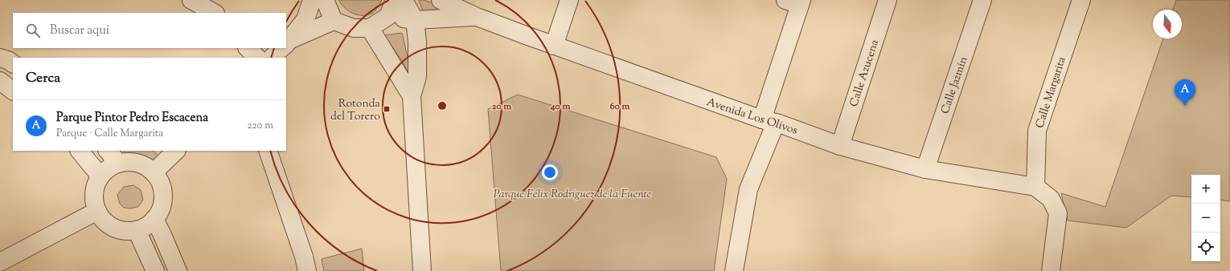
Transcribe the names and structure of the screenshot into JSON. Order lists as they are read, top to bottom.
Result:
{
  "streets": {
    "street": [
      "Calle Azucena",
      "Calle Jazmín",
      "Calle Margarita",
      "Avenida Los Olivos"
    ]
  },
  "crossings": [
    ["Calle Azucena", "Avenida Los Olivos"],
    ["Calle Jazmín", "Avenida Los Olivos"],
    ["Calle Margarita", "Avenida Los Olivos"]
  ],
  "parks": ["Parque Félix Rodríguez de la Fuente"],
  "places": {
    "transit": ["Rotonda del Torero"]
  },
  "north": "bottom",
  "page": {
    "search": "Buscar aquí",
    "heading": "Cerca",
    "pins": "A",
    "list": [
      {
        "mark": "A",
        "name": "Parque Pintor Pedro Escacena",
        "note": "Parque · Calle Margarita",
        "value": "220 m"
      }
    ],
    "map_buttons": ["+", "−"]
  },
  "rings": ["20 m", "40 m", "60 m"]
}
